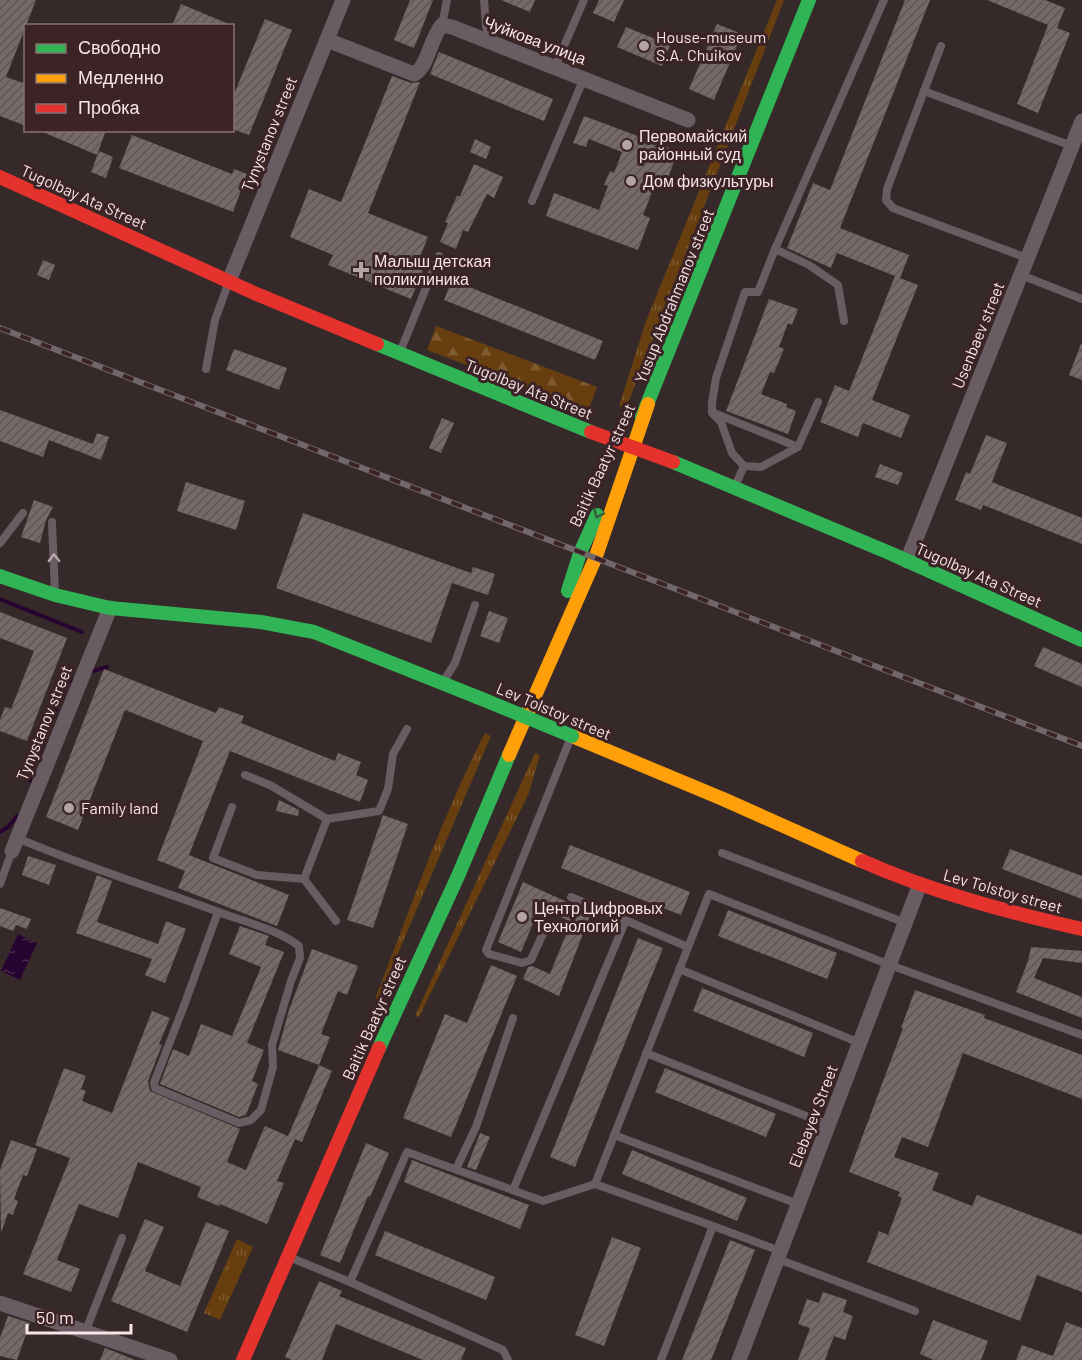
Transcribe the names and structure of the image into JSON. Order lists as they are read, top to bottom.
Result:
{
  "streets": {
    "main road": [
      "Tugolbay Ata Street",
      "Yusup Abdrahmanov street",
      "Baitik Baatyr street",
      "Lev Tolstoy street"
    ],
    "street": [
      "Чуйкова улица",
      "Tynystanov street",
      "Usenbaev street",
      "Elebayev Street"
    ]
  },
  "crossings": [
    ["Tynystanov street", "Tugolbay Ata Street"],
    ["Tynystanov street", "Lev Tolstoy street"],
    ["Tugolbay Ata Street", "Usenbaev street"],
    ["Yusup Abdrahmanov street", "Baitik Baatyr street"],
    ["Lev Tolstoy street", "Elebayev Street"]
  ],
  "places": {
    "other": [
      "House-museum S.A. Chuikov",
      "Первомайский районный суд",
      "Дом физкультуры",
      "Family land",
      "Центр Цифровых Технологий"
    ],
    "health": ["Малыш детская поликлиника"]
  },
  "legend": ["Свободно", "Медленно", "Пробка"],
  "scale_bar": "50 m"
}
